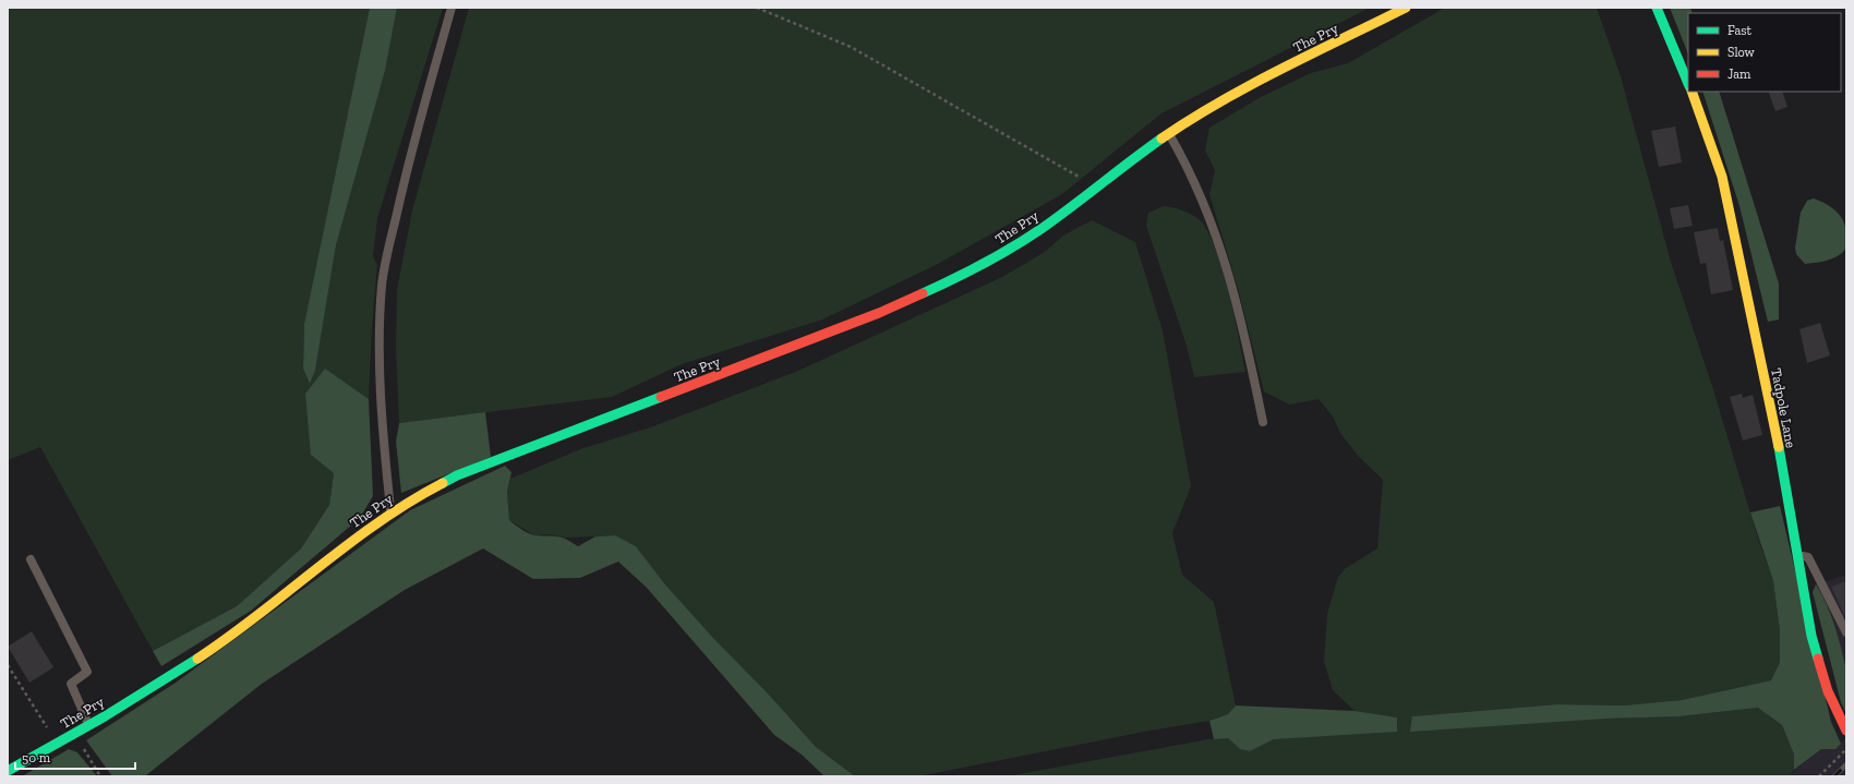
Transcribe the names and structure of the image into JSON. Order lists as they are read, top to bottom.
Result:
{
  "streets": {
    "main road": ["The Pry", "Tadpole Lane"]
  },
  "legend": ["Fast", "Slow", "Jam"],
  "scale_bar": "50 m"
}
